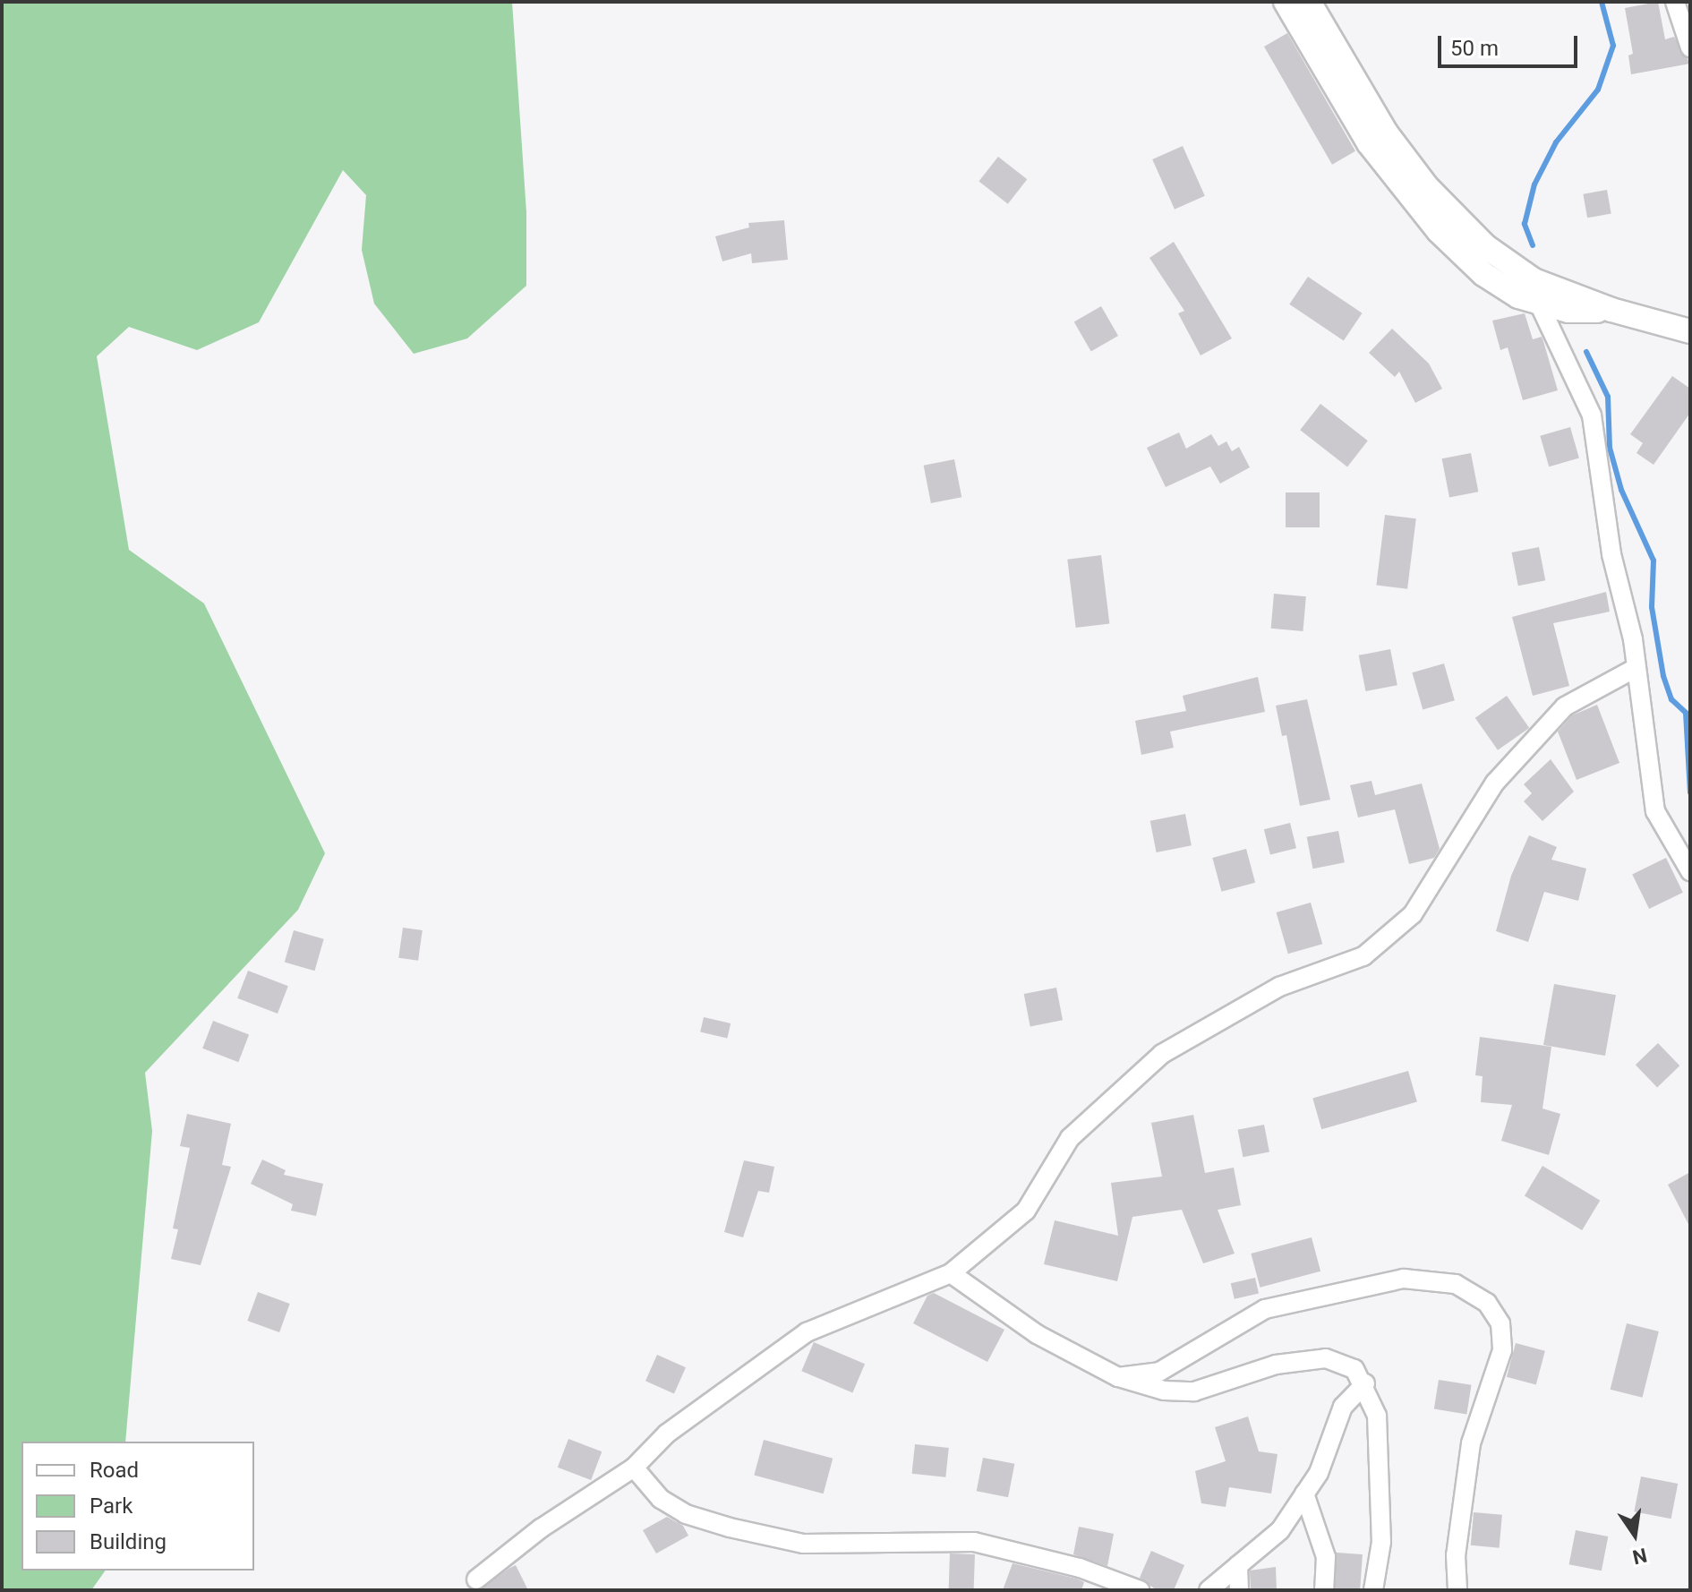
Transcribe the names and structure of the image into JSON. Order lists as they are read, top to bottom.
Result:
{
  "legend": ["Road", "Park", "Building"],
  "scale_bar": "50 m",
  "north": "bottom"
}
